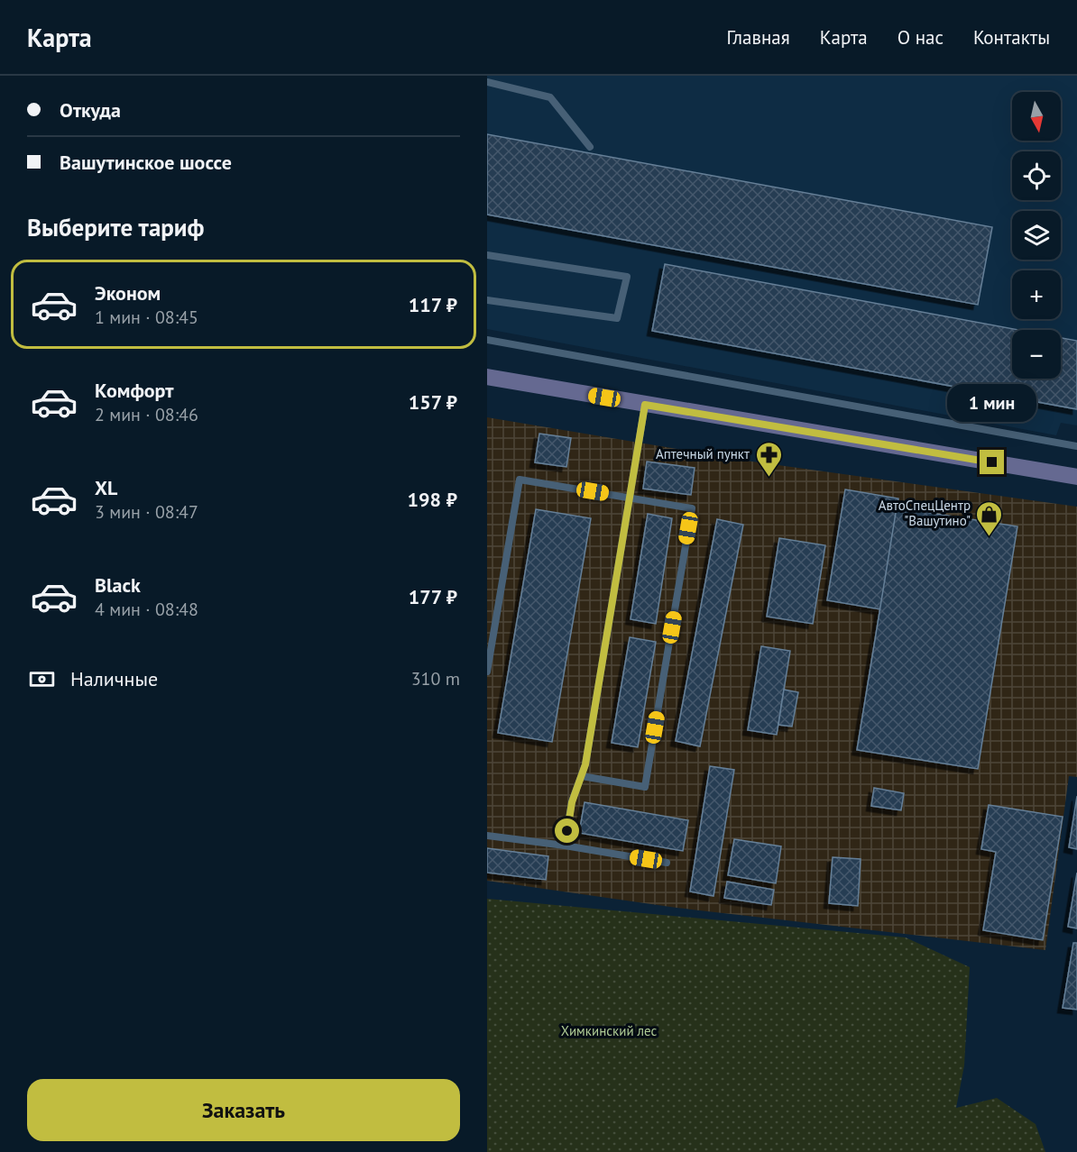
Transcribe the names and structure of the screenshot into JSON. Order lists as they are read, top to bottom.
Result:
{
  "parks": ["Химкинский лес"],
  "places": {
    "pharmacy": ["Аптечный пункт"],
    "shop": ["АвтоСпецЦентр \"Вашутино\""]
  },
  "north": "bottom",
  "page": {
    "header": "Карта",
    "nav": [
      "Главная",
      "Карта",
      "О нас",
      "Контакты"
    ],
    "banner": ["Откуда", "Вашутинское шоссе"],
    "map_buttons": ["+", "−"],
    "heading": "Выберите тариф",
    "list": [
      {
        "name": "Эконом",
        "note": "1 мин · 08:45",
        "value": "117 ₽"
      },
      {
        "name": "Комфорт",
        "note": "2 мин · 08:46",
        "value": "157 ₽"
      },
      {
        "name": "XL",
        "note": "3 мин · 08:47",
        "value": "198 ₽"
      },
      {
        "name": "Black",
        "note": "4 мин · 08:48",
        "value": "177 ₽"
      }
    ],
    "bubble": "1 мин",
    "pay": ["Наличные", "310 m"],
    "buttons": "Заказать"
  }
}
